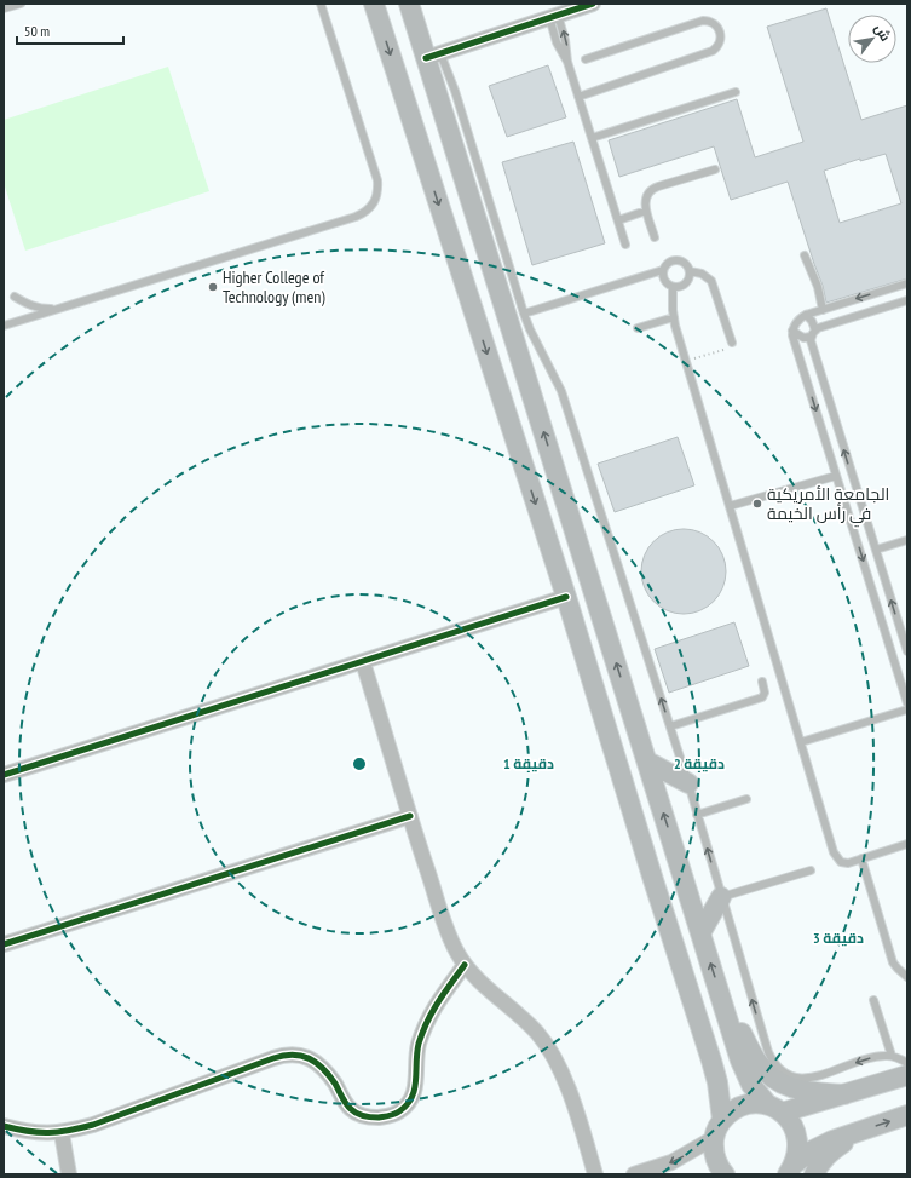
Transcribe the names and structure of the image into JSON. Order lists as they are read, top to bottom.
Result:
{
  "places": ["Higher College of Technology (men)", "الجامعة الأمريكية في رأس الخيمة"],
  "scale_bar": "50 m",
  "north": "top right",
  "rings": ["1 دقيقة", "2 دقيقة", "3 دقيقة"]
}
